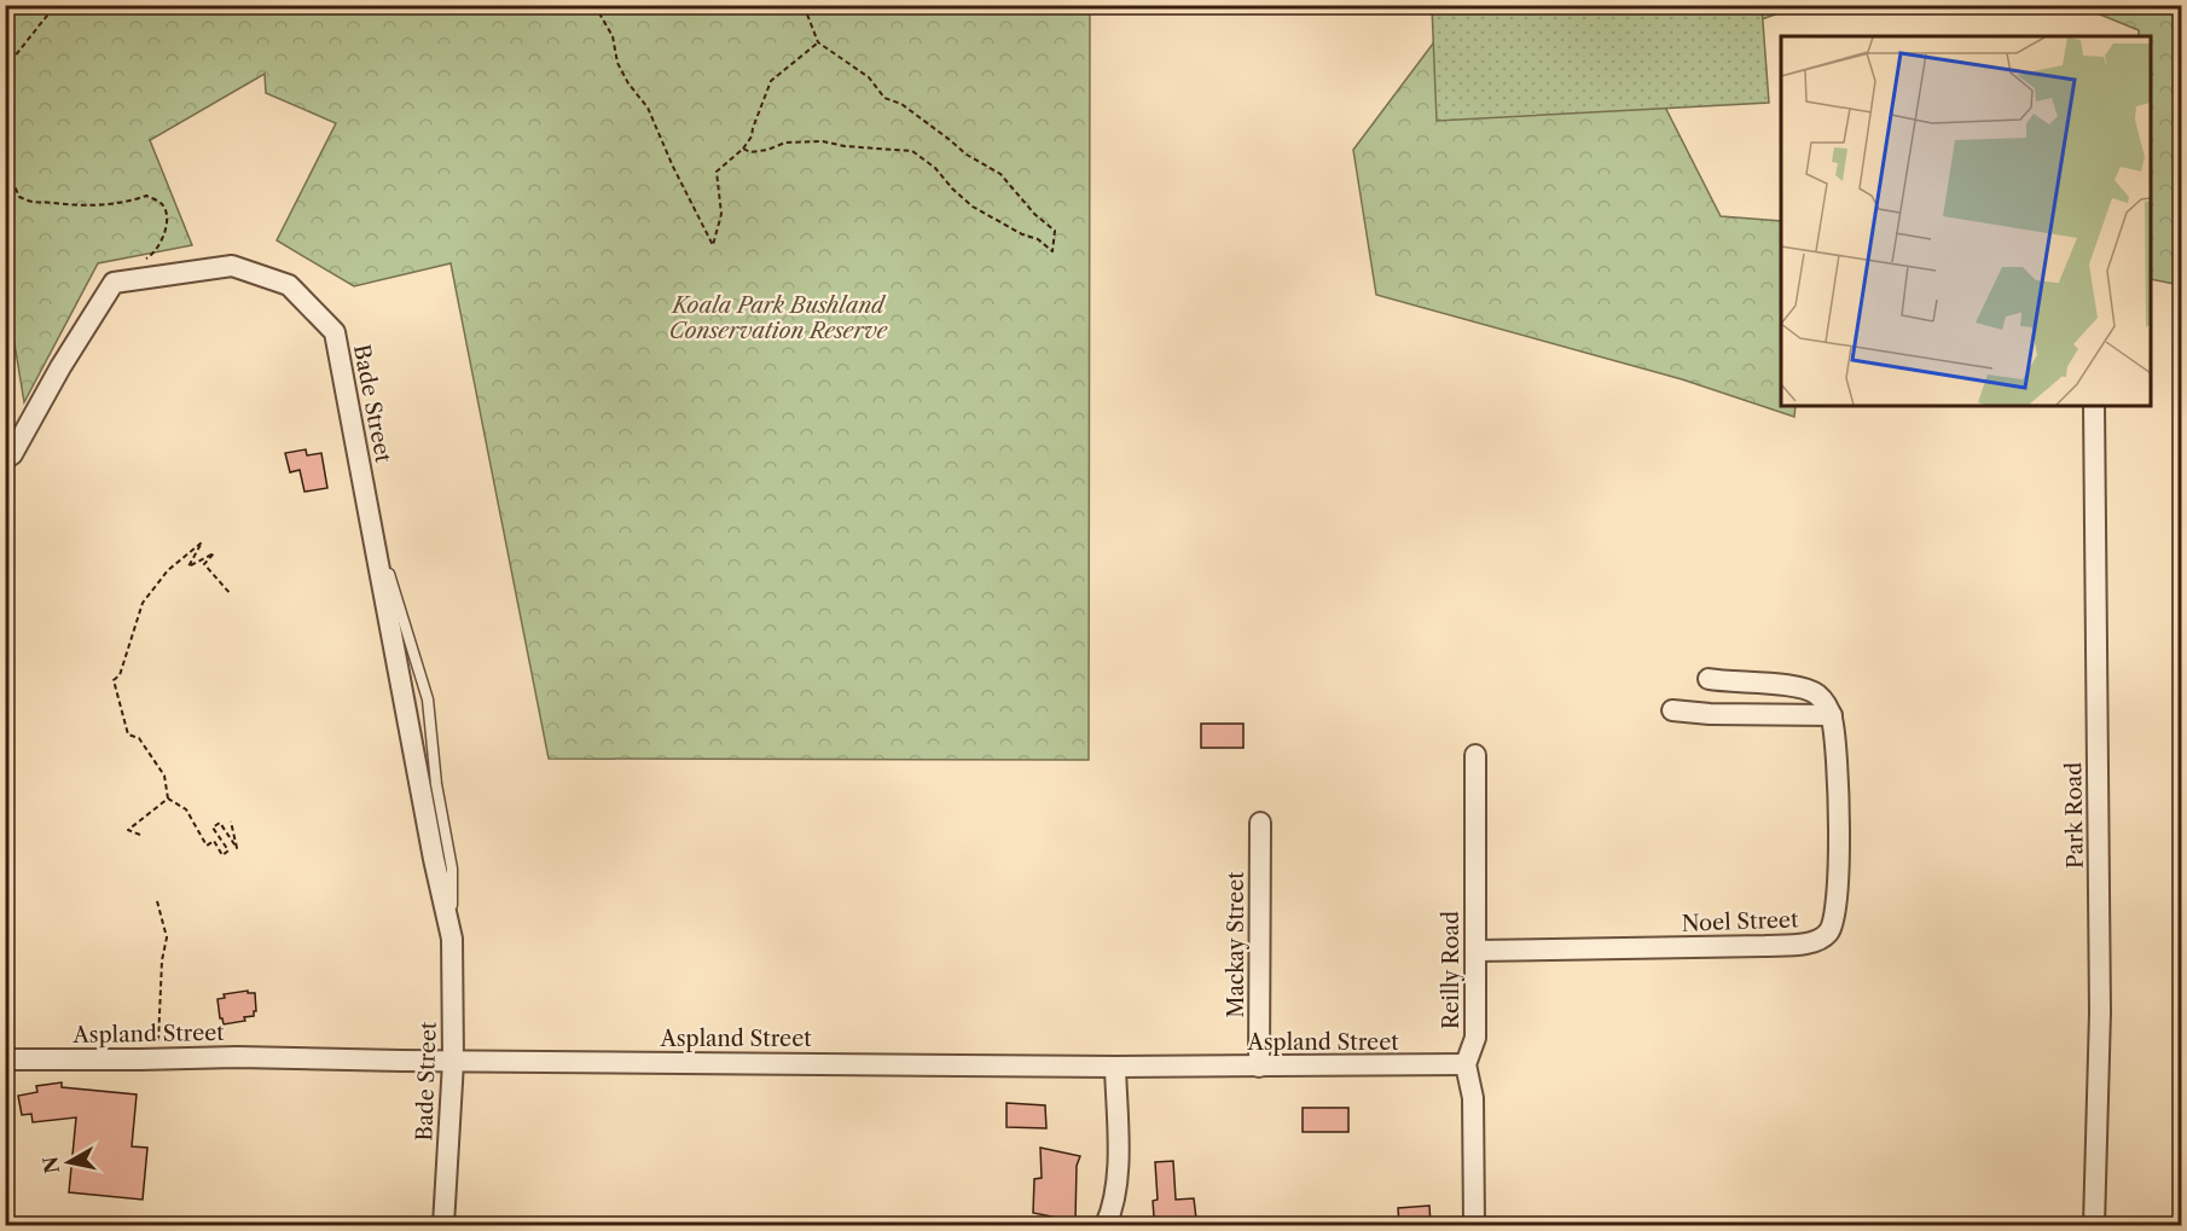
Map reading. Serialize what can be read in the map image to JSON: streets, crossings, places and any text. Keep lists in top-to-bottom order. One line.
{"streets":{"street":["Bade Street","Park Road","Noel Street","Mackay Street","Reilly Road","Aspland Street"]},"crossings":[["Bade Street","Aspland Street"],["Noel Street","Reilly Road"],["Mackay Street","Aspland Street"],["Reilly Road","Aspland Street"]],"parks":["Koala Park Bushland Conservation Reserve"],"north":"left"}
